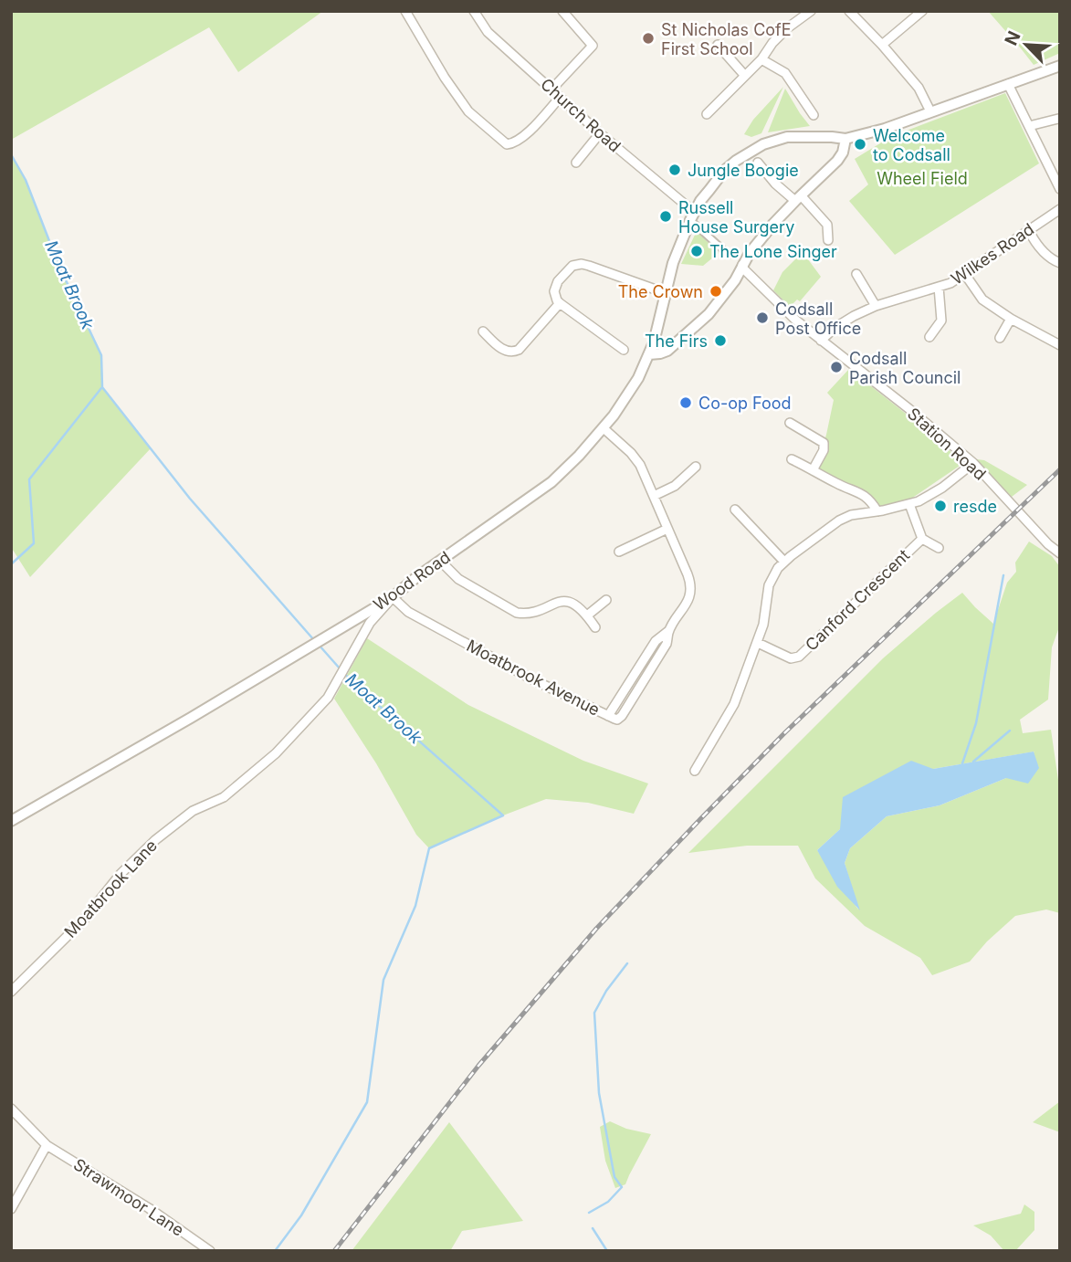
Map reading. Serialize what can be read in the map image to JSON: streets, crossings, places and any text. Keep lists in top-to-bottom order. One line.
{"streets":{"street":["Church Road","Wilkes Road","Station Road","Wood Road","Canford Crescent","Moatbrook Avenue","Moatbrook Lane","Strawmoor Lane"]},"crossings":[["Church Road","Wood Road"],["Wilkes Road","Station Road"],["Wood Road","Moatbrook Avenue"],["Wood Road","Moatbrook Lane"],["Moatbrook Avenue","Moatbrook Lane"]],"water":["Moat Brook"],"parks":["Wheel Field"],"places":["St Nicholas CofE First School","Welcome to Codsall","Jungle Boogie","Russell House Surgery","The Lone Singer","The Crown","Codsall Post Office","The Firs","Codsall Parish Council","Co-op Food","resde"],"north":"top left"}
